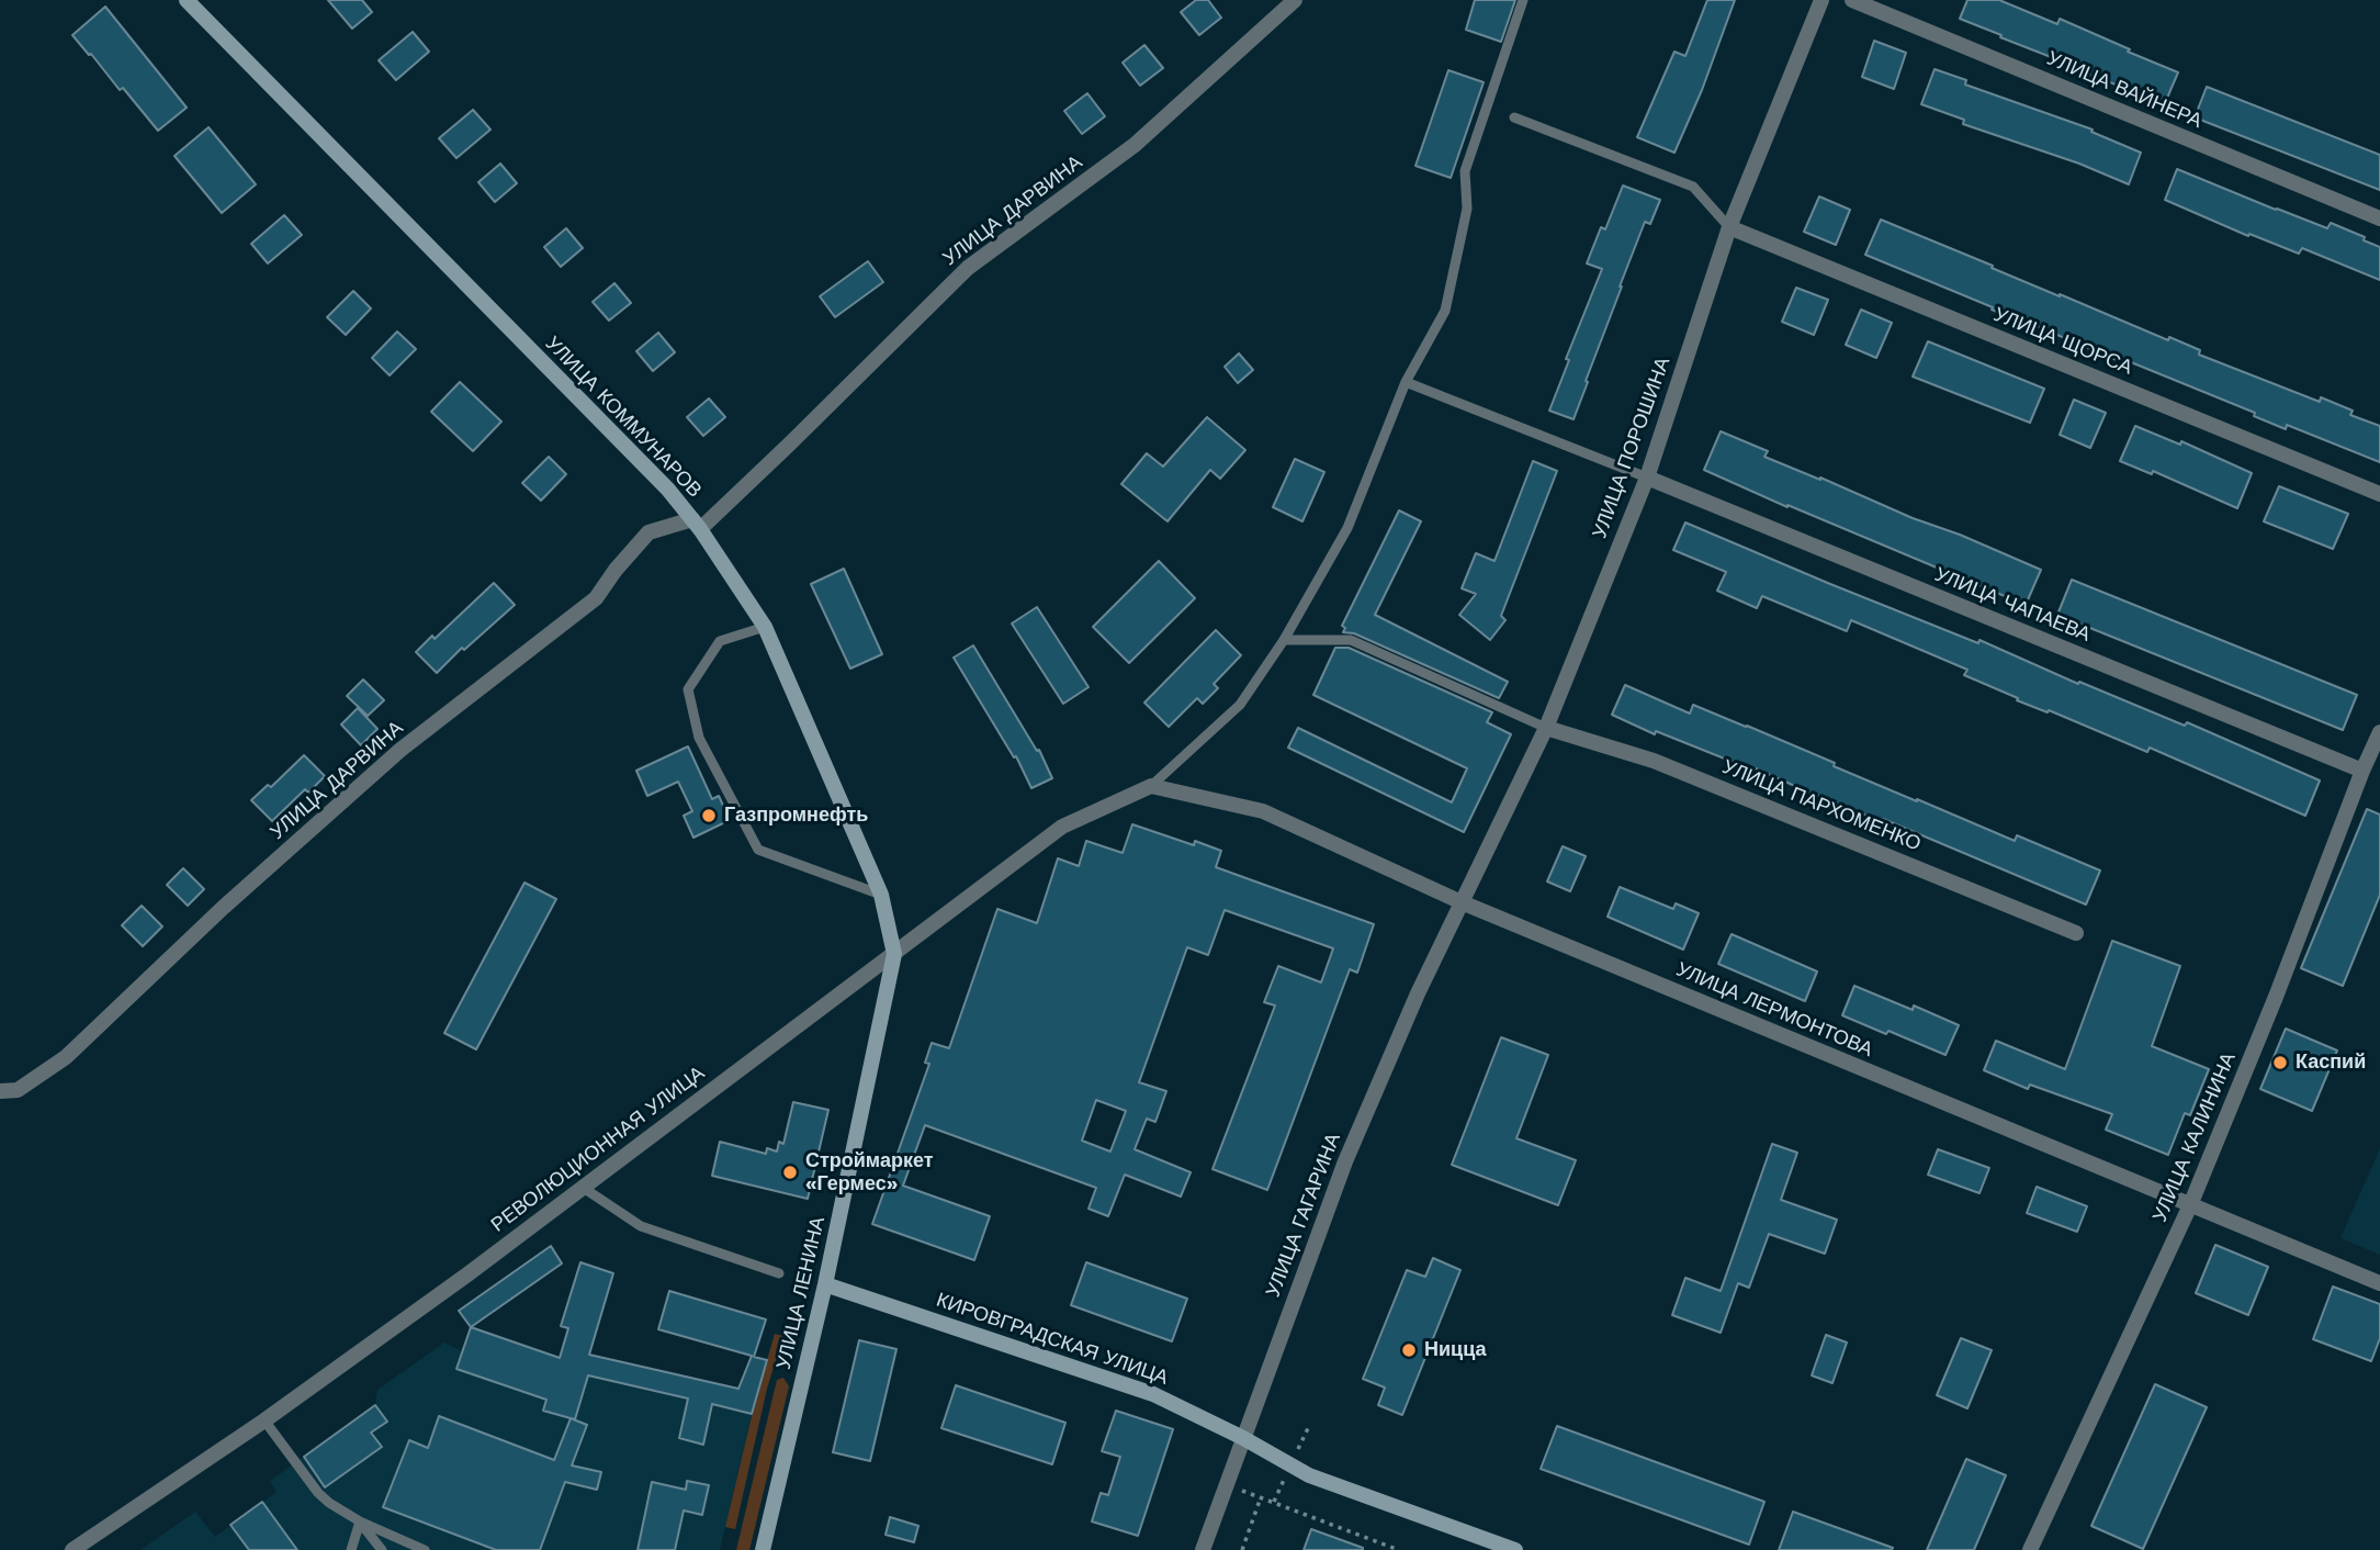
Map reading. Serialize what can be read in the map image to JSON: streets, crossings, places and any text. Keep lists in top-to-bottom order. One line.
{"streets":{"main road":["УЛИЦА КОММУНАРОВ","УЛИЦА ЛЕНИНА","КИРОВГРАДСКАЯ УЛИЦА"],"street":["УЛИЦА ВАЙНЕРА","УЛИЦА ДАРВИНА","УЛИЦА ЩОРСА","УЛИЦА ПОРОШИНА","УЛИЦА ЧАПАЕВА","УЛИЦА ПАРХОМЕНКО","УЛИЦА ЛЕРМОНТОВА","УЛИЦА КАЛИНИНА","РЕВОЛЮЦИОННАЯ УЛИЦА","УЛИЦА ГАГАРИНА"]},"crossings":[["УЛИЦА ДАРВИНА","УЛИЦА КОММУНАРОВ"],["УЛИЦА ЩОРСА","УЛИЦА ПОРОШИНА"],["УЛИЦА КОММУНАРОВ","РЕВОЛЮЦИОННАЯ УЛИЦА"],["УЛИЦА КОММУНАРОВ","УЛИЦА ЛЕНИНА"],["УЛИЦА ПОРОШИНА","УЛИЦА ЧАПАЕВА"],["УЛИЦА ПОРОШИНА","УЛИЦА ПАРХОМЕНКО"],["УЛИЦА ПОРОШИНА","УЛИЦА ЛЕРМОНТОВА"],["УЛИЦА ПОРОШИНА","УЛИЦА ГАГАРИНА"],["УЛИЦА ЧАПАЕВА","УЛИЦА КАЛИНИНА"],["УЛИЦА ЛЕРМОНТОВА","УЛИЦА КАЛИНИНА"],["УЛИЦА ЛЕРМОНТОВА","РЕВОЛЮЦИОННАЯ УЛИЦА"],["УЛИЦА ЛЕРМОНТОВА","УЛИЦА ГАГАРИНА"],["РЕВОЛЮЦИОННАЯ УЛИЦА","УЛИЦА ЛЕНИНА"],["УЛИЦА ГАГАРИНА","КИРОВГРАДСКАЯ УЛИЦА"],["УЛИЦА ЛЕНИНА","КИРОВГРАДСКАЯ УЛИЦА"]],"places":["Газпромнефть","Каспий","Строймаркет «Гермес»","Ницца"]}
